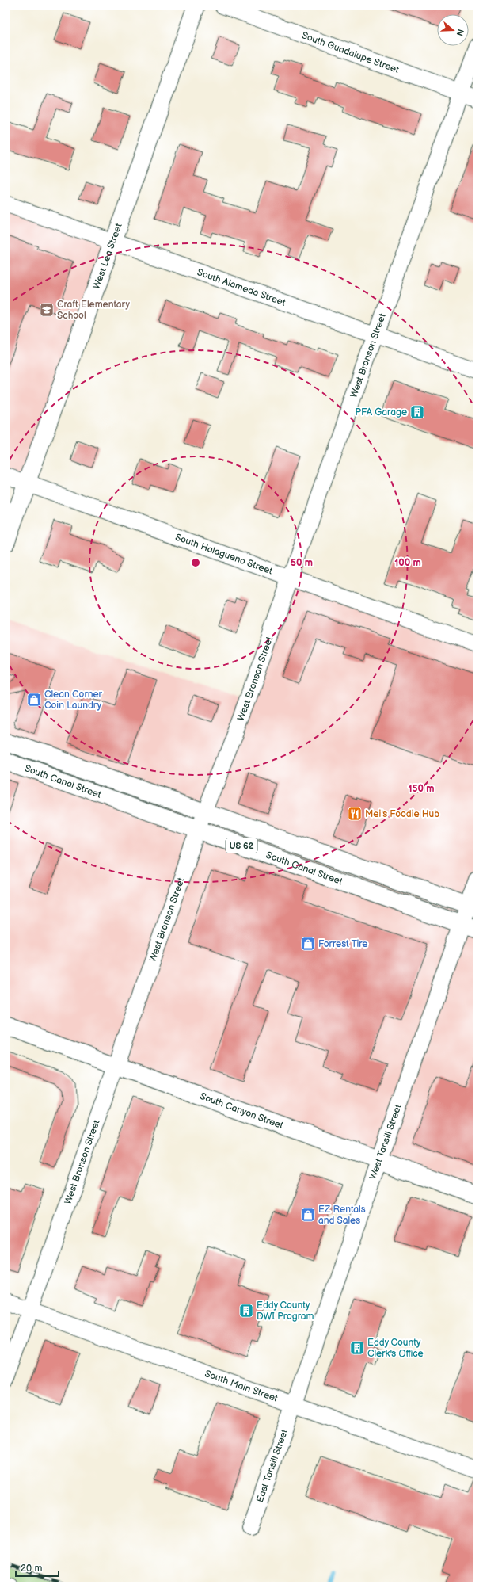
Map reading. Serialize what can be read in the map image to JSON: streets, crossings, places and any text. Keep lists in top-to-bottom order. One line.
{"streets":{"main road":["West Lea Street","South Canal Street","US 62","South Canyon Street"],"street":["South Guadalupe Street","South Alameda Street","West Bronson Street","South Halagueno Street","West Tansill Street","South Main Street","East Tansill Street"]},"crossings":[["South Guadalupe Street","West Bronson Street"],["West Lea Street","South Alameda Street"],["West Lea Street","South Halagueno Street"],["South Alameda Street","West Bronson Street"],["West Bronson Street","South Halagueno Street"],["West Bronson Street","South Canal Street"],["West Bronson Street","South Canyon Street"],["West Bronson Street","South Main Street"],["South Canal Street","West Tansill Street"],["South Canyon Street","West Tansill Street"],["West Tansill Street","South Main Street"],["West Tansill Street","East Tansill Street"],["South Main Street","East Tansill Street"]],"places":{"school or university":["Craft Elementary School"],"building":["PFA Garage","Eddy County DWI Program","Eddy County Clerk's Office"],"shop":["Clean Corner Coin Laundry","Forrest Tire","EZ Rentals and Sales"],"restaurant":["Mei's Foodie Hub"]},"scale_bar":"20 m","north":"right","rings":["50 m","100 m","150 m"]}
